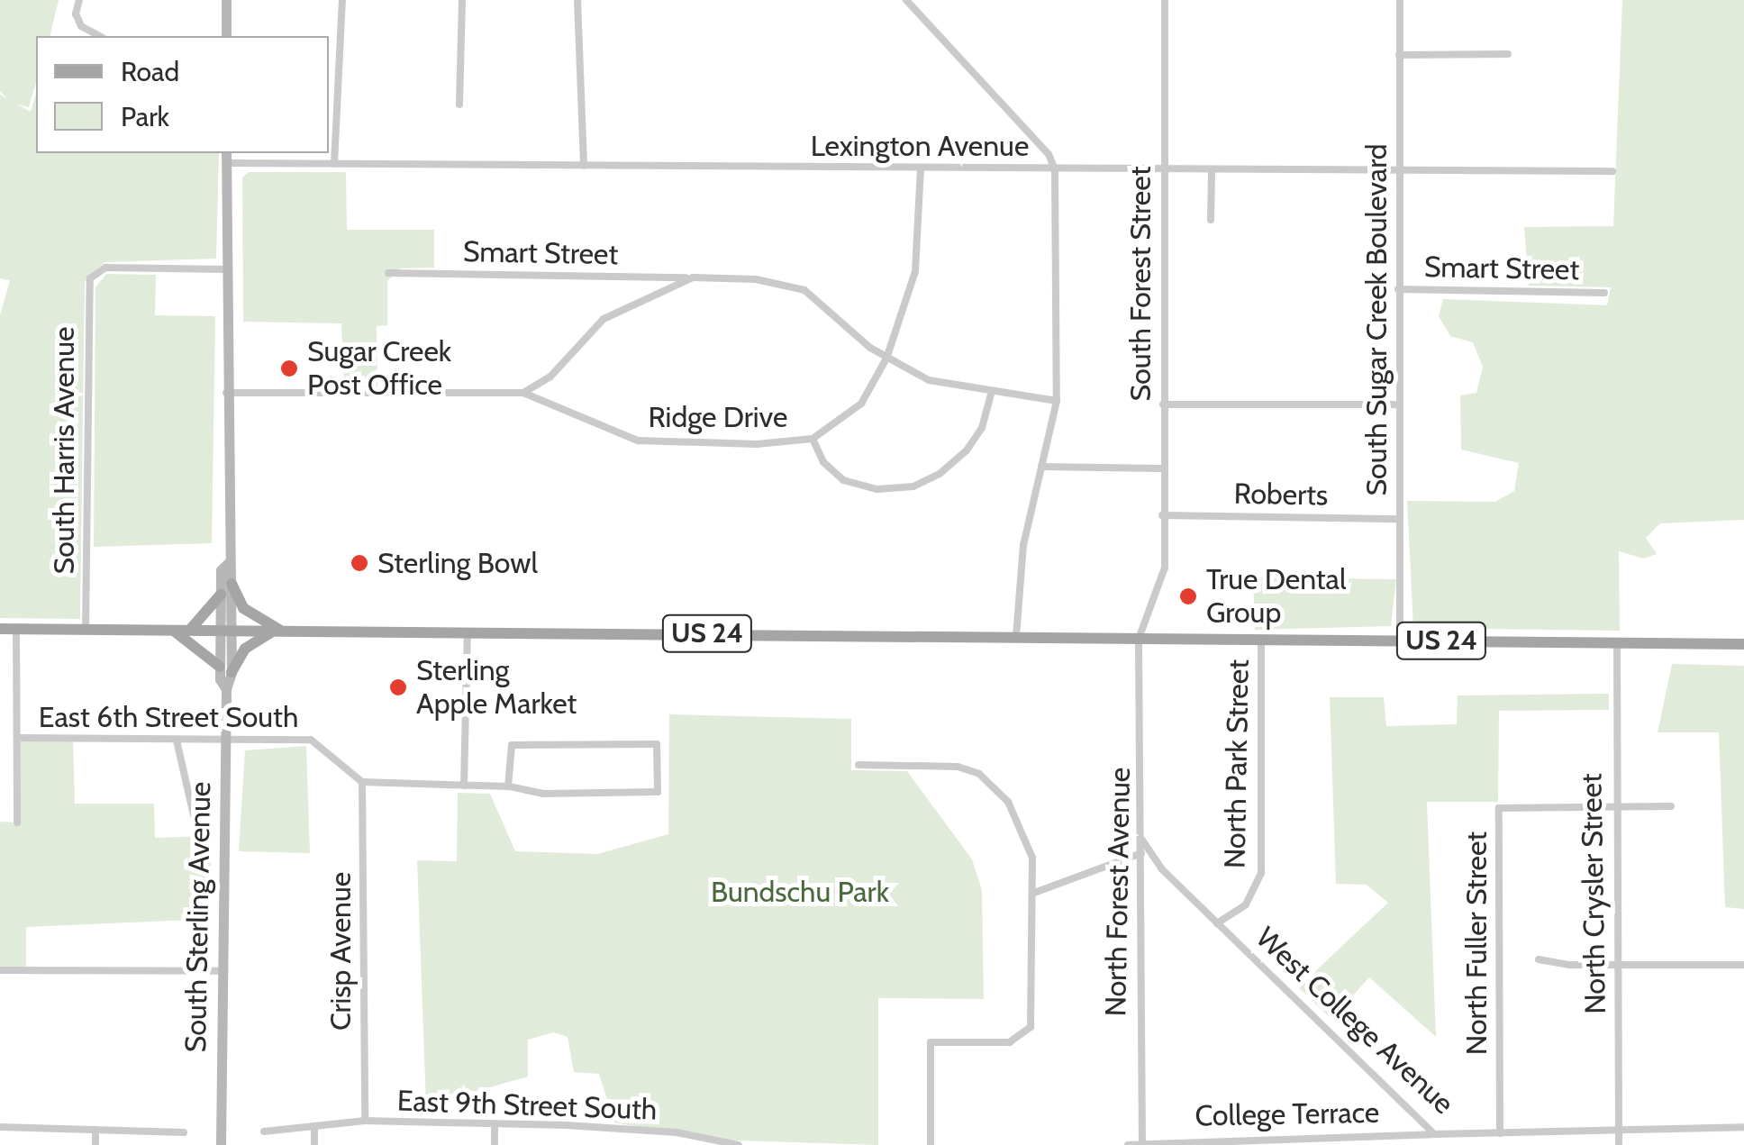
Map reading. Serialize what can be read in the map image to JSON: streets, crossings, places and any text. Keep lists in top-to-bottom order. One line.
{"streets":{"main road":["US 24","South Sterling Avenue"],"street":["Lexington Avenue","Smart Street","South Forest Street","South Sugar Creek Boulevard","Ridge Drive","South Harris Avenue","Roberts","East 6th Street South","North Park Street","North Forest Avenue","North Crysler Street","North Fuller Street","Crisp Avenue","West College Avenue","East 9th Street South","College Terrace"]},"crossings":[["Lexington Avenue","South Forest Street"],["Lexington Avenue","South Sugar Creek Boulevard"],["Lexington Avenue","Ridge Drive"],["Lexington Avenue","South Sterling Avenue"],["Smart Street","South Sugar Creek Boulevard"],["Smart Street","Ridge Drive"],["South Forest Street","Roberts"],["South Forest Street","US 24"],["South Forest Street","North Forest Avenue"],["South Sugar Creek Boulevard","Roberts"],["South Sugar Creek Boulevard","US 24"],["South Harris Avenue","US 24"],["South Harris Avenue","South Sterling Avenue"],["US 24","North Park Street"],["US 24","North Forest Avenue"],["US 24","North Crysler Street"],["US 24","South Sterling Avenue"],["East 6th Street South","South Sterling Avenue"],["East 6th Street South","Crisp Avenue"],["North Park Street","West College Avenue"],["North Forest Avenue","West College Avenue"],["North Forest Avenue","College Terrace"],["North Crysler Street","North Fuller Street"],["North Crysler Street","West College Avenue"],["North Fuller Street","West College Avenue"],["Crisp Avenue","East 9th Street South"],["West College Avenue","College Terrace"]],"parks":["Bundschu Park"],"places":["Sugar Creek Post Office","Sterling Bowl","True Dental Group","Sterling Apple Market"],"legend":["Road","Park"]}
